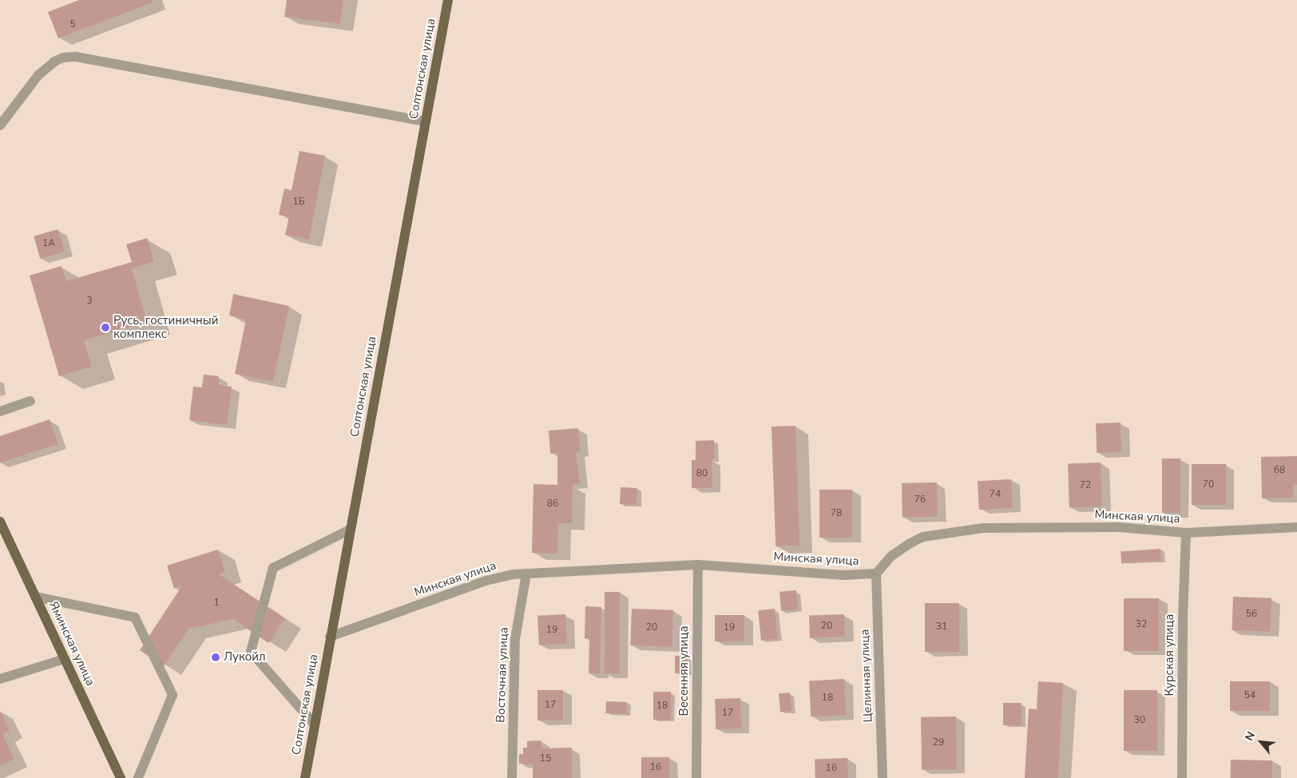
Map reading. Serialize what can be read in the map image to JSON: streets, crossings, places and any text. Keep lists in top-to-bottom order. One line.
{"streets":{"main road":["Солтонская улица","Яминская улица"],"street":["Минская улица","Курская улица","Весенняя улица","Восточная улица","Целинная улица"]},"crossings":[["Солтонская улица","Минская улица"],["Минская улица","Курская улица"],["Минская улица","Весенняя улица"],["Минская улица","Восточная улица"],["Минская улица","Целинная улица"]],"places":["Русь, гостиничный комплекс","Лукойл"],"house_numbers":["5","1Б","1А","3","68","80","70","72","74","76","86","78","1","56","32","20","31","20","19","19","54","18","17","18","17","30","29","15","16","16"],"north":"top left"}
